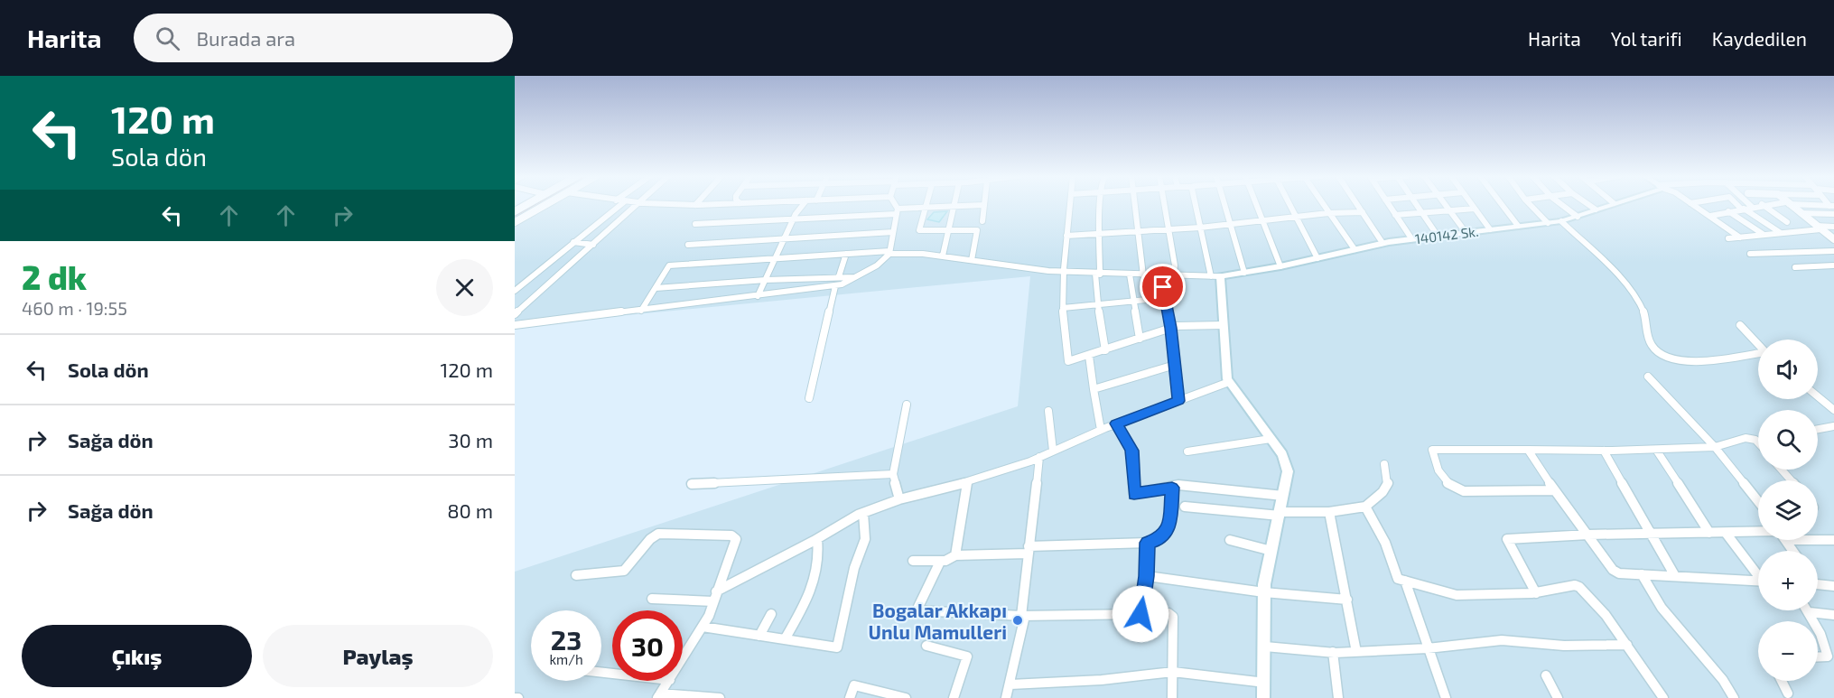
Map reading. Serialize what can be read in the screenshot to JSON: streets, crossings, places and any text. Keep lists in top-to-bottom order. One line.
{"streets":{"main road":["140142 Sk."]},"places":["Bogalar Akkapı Unlu Mamulleri"],"page":{"header":"Harita","search":"Burada ara","nav":["Harita","Yol tarifi","Kaydedilen"],"turn":["120 m","Sola dön"],"heading":["2 dk","460 m · 19:55"],"list":[{"name":"Sola dön","value":"120 m"},{"name":"Sağa dön","value":"30 m"},{"name":"Sağa dön","value":"80 m"}],"map_buttons":["+","−"],"speed":"23 km/h","limit":"30","buttons":["Çıkış","Paylaş"]}}
